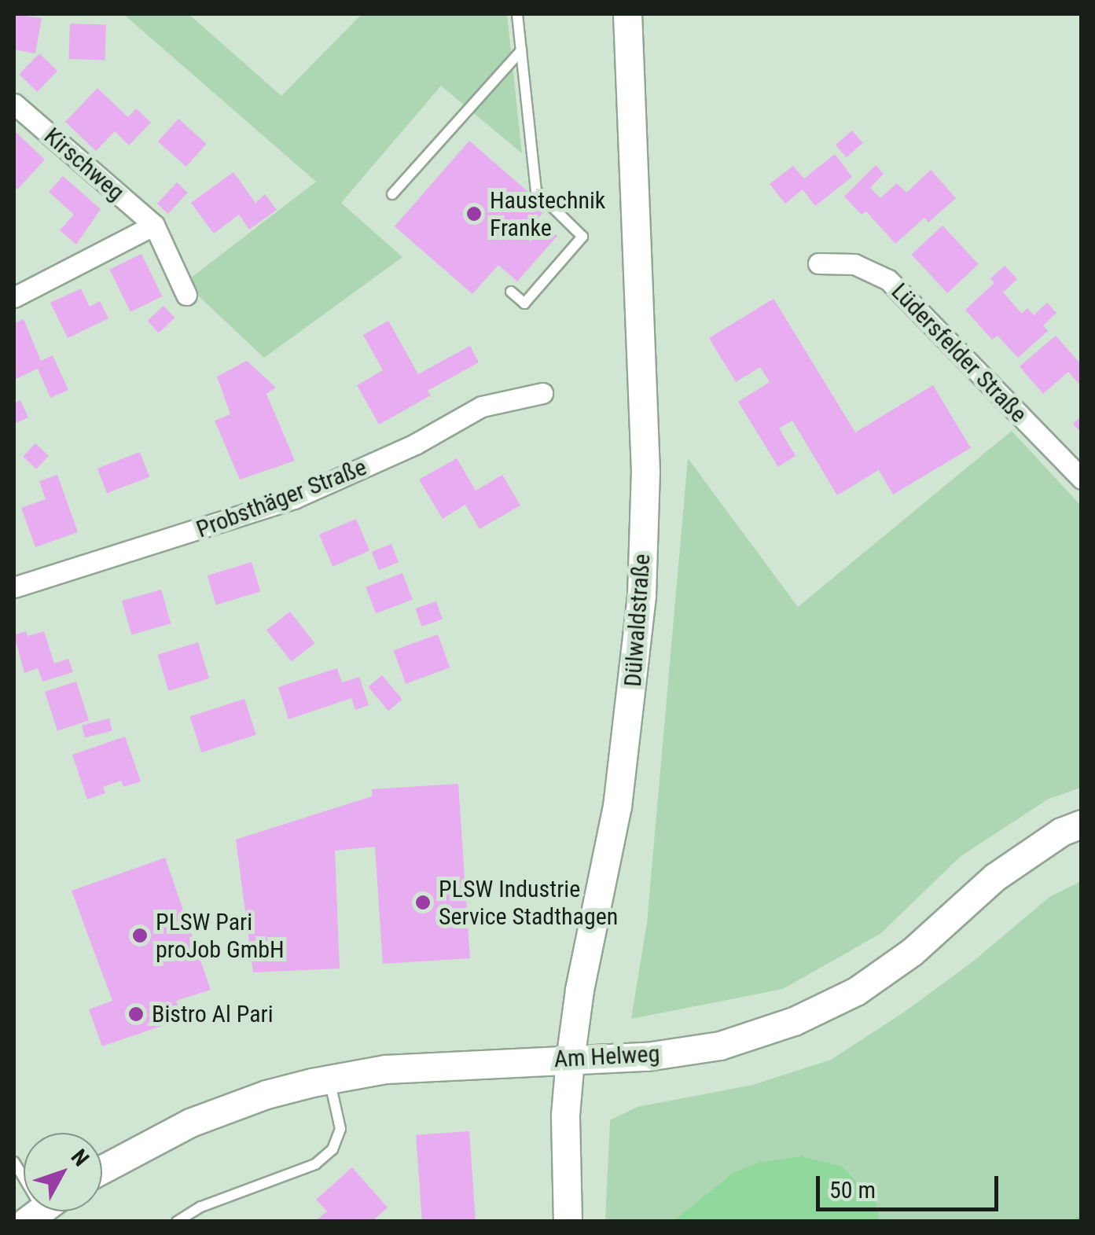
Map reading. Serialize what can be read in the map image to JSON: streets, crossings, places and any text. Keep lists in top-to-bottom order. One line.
{"streets":{"street":["Kirschweg","Lüdersfelder Straße","Probsthäger Straße","Dülwaldstraße","Am Helweg"]},"crossings":[["Dülwaldstraße","Am Helweg"]],"places":["Haustechnik Franke","PLSW Industrie Service Stadthagen","PLSW Pari proJob GmbH","Bistro Al Pari"],"scale_bar":"50 m","north":"top right"}
